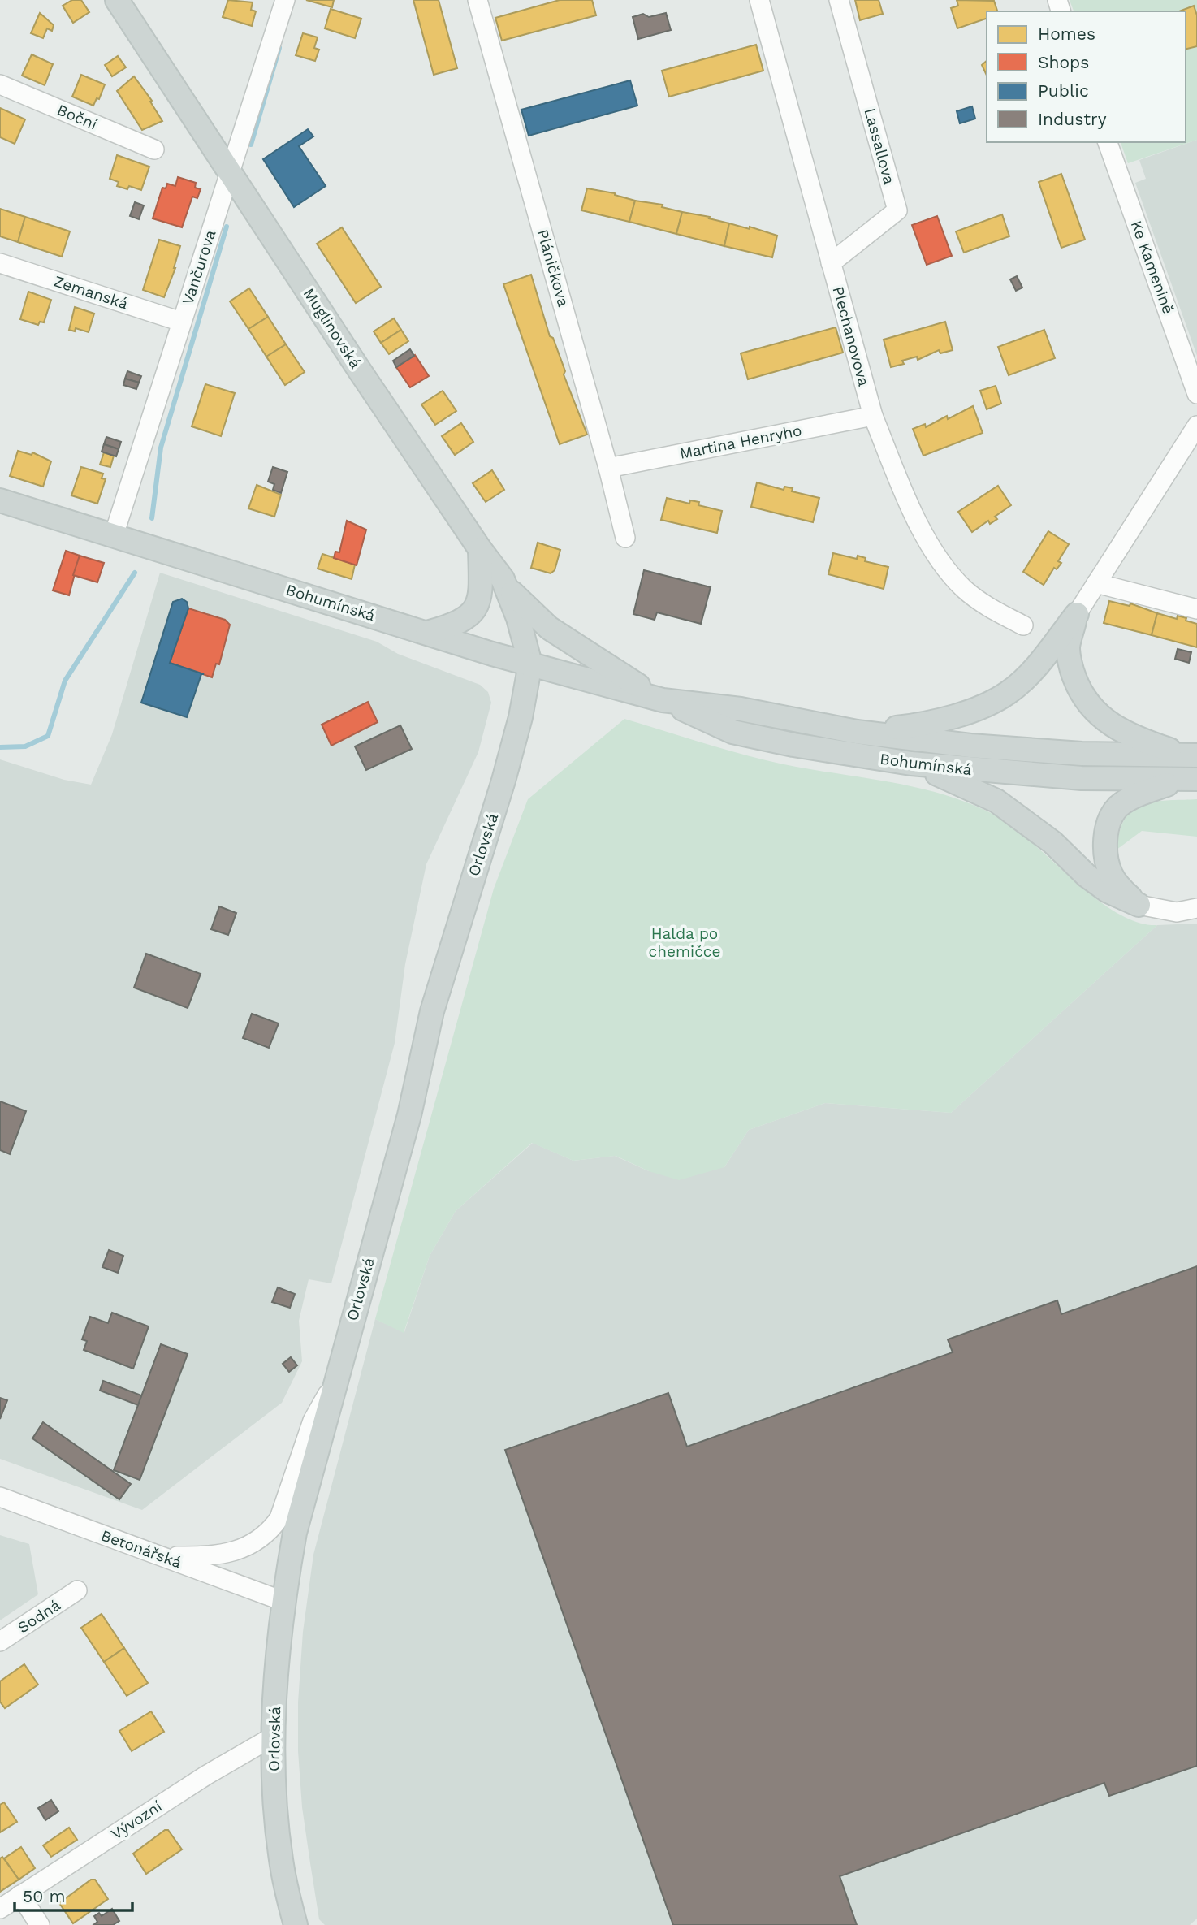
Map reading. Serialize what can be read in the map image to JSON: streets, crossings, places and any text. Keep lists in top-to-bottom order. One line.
{"streets":{"main road":["Muglinovská","Bohumínská","Orlovská"],"street":["Boční","Lassallova","Vančurova","Ke Kamenině","Pláničkova","Zemanská","Plechanovova","Martina Henryho","Betonářská","Sodná","Vývozní"]},"crossings":[["Lassallova","Plechanovova"],["Vančurova","Zemanská"],["Vančurova","Muglinovská"],["Vančurova","Bohumínská"],["Pláničkova","Martina Henryho"],["Muglinovská","Bohumínská"],["Muglinovská","Orlovská"],["Plechanovova","Martina Henryho"],["Bohumínská","Orlovská"],["Orlovská","Betonářská"],["Orlovská","Vývozní"]],"parks":["Halda po chemičce"],"legend":["Homes","Shops","Public","Industry"],"scale_bar":"50 m"}
